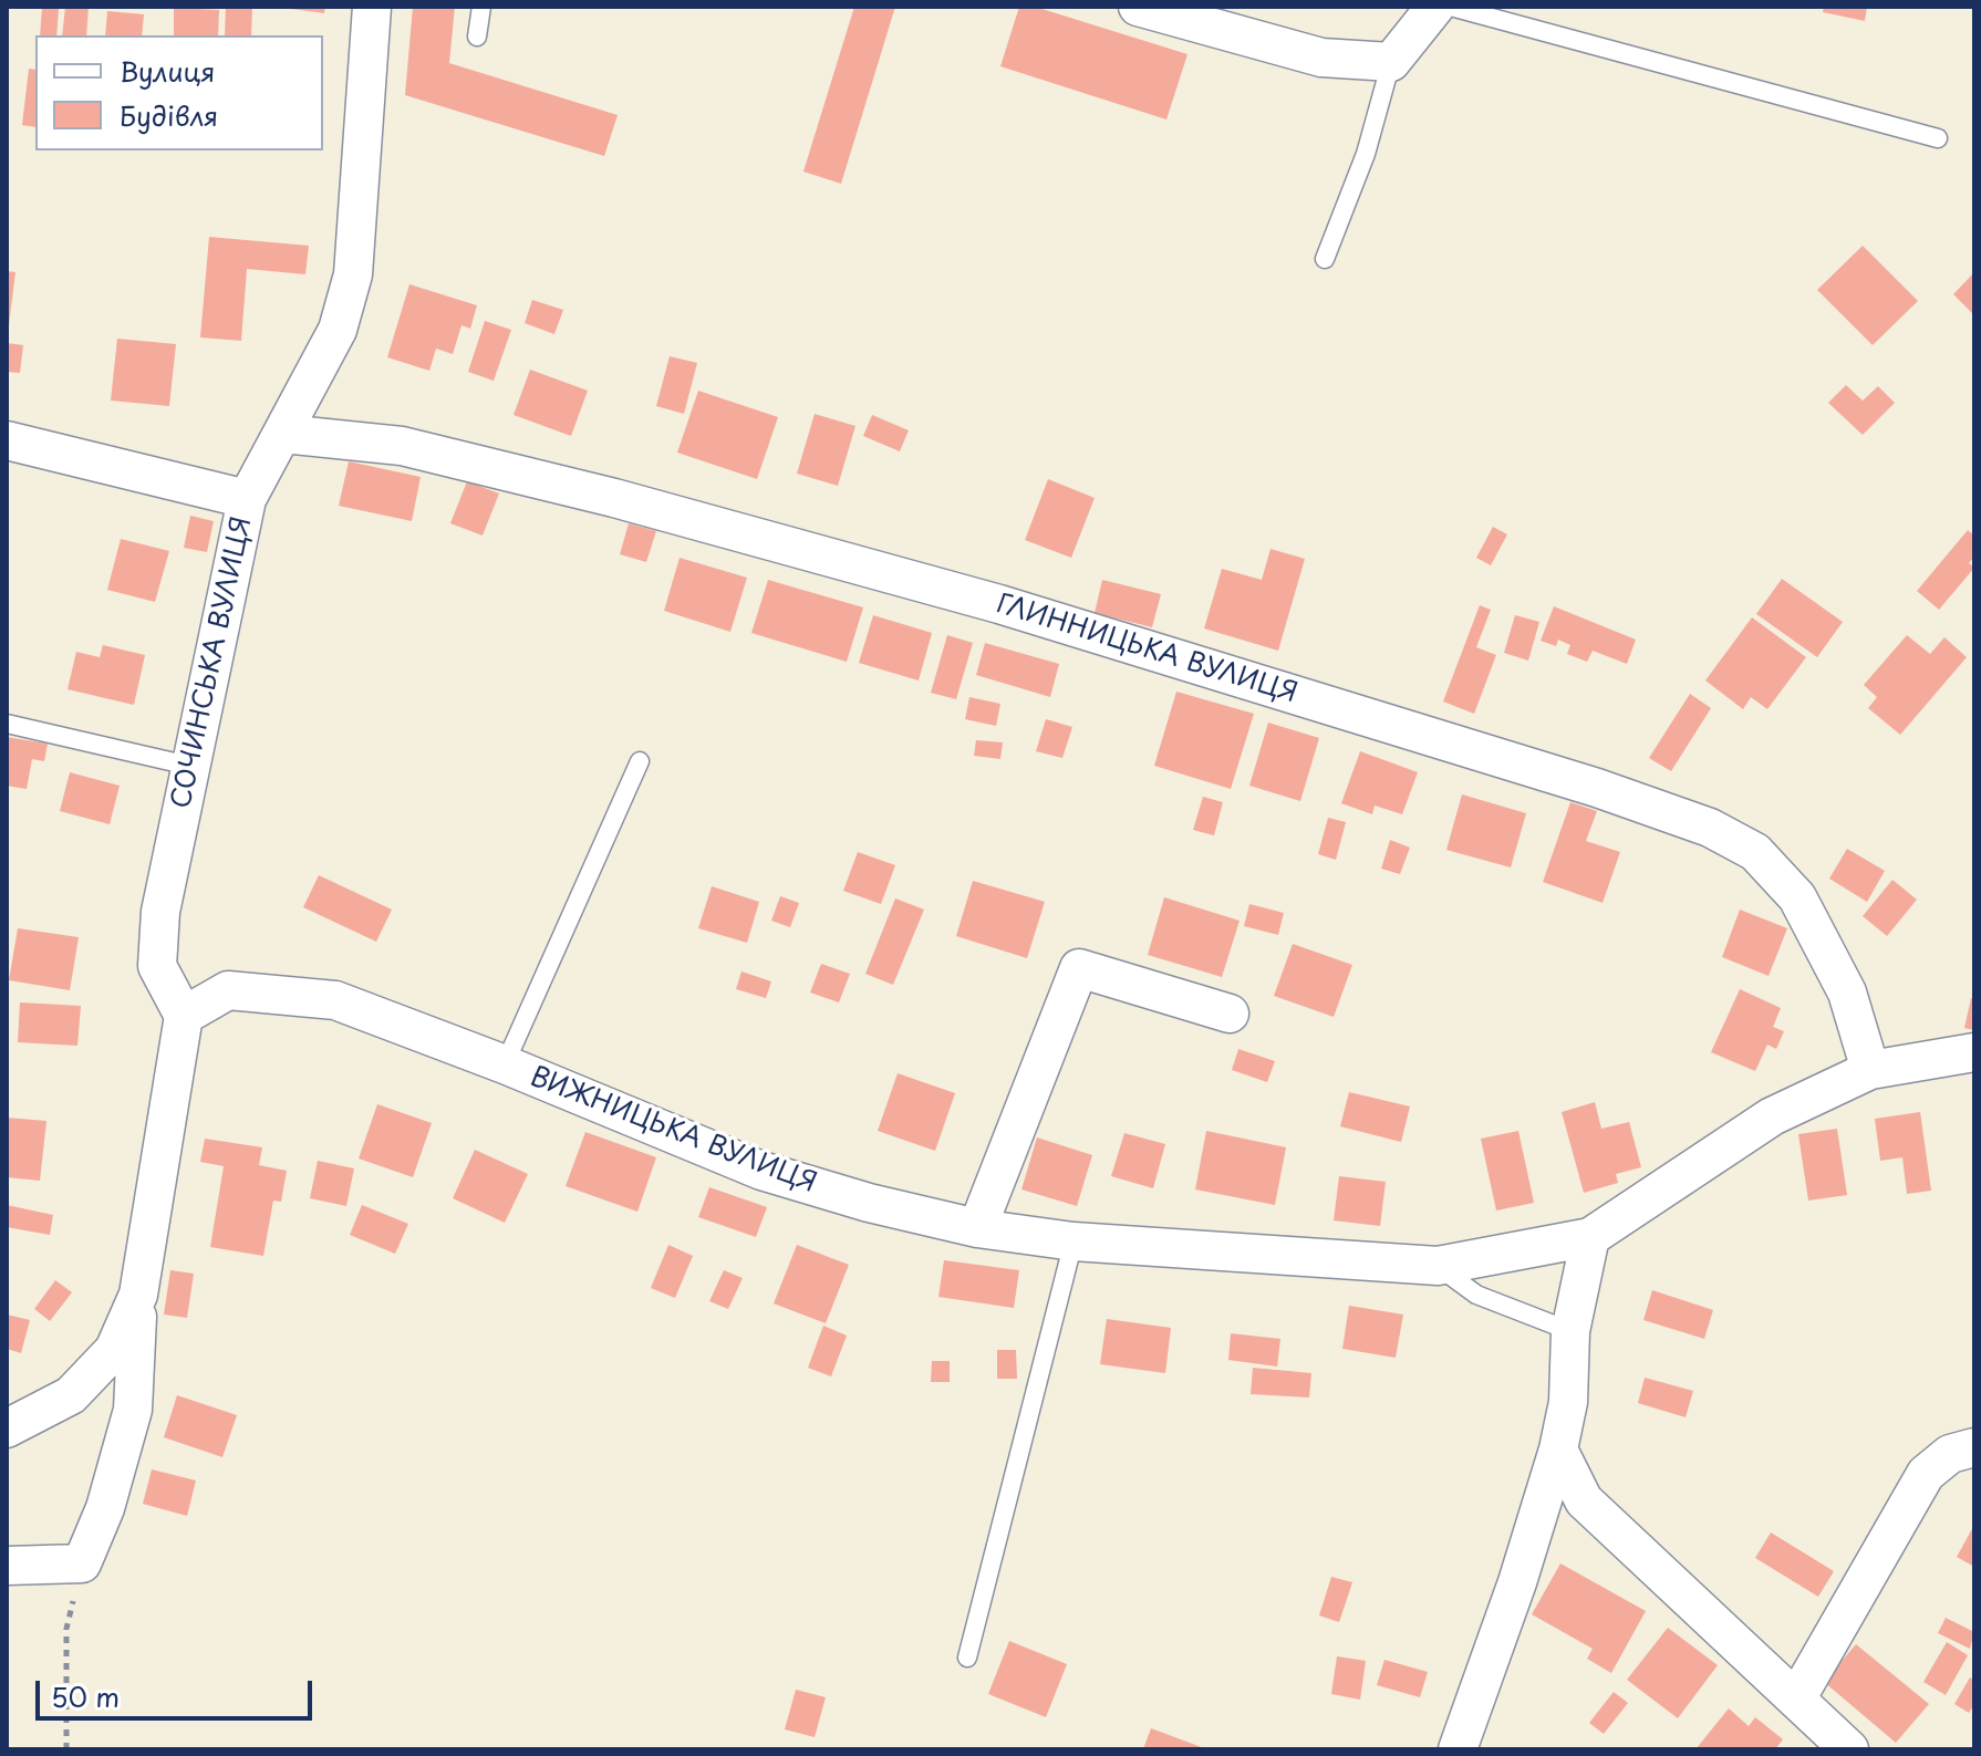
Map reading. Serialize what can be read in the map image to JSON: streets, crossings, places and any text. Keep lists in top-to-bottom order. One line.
{"streets":{"street":["ГЛИННИЦЬКА ВУЛИЦЯ","СОЧИНСЬКА ВУЛИЦЯ","ВИЖНИЦЬКА ВУЛИЦЯ"]},"crossings":[["ГЛИННИЦЬКА ВУЛИЦЯ","СОЧИНСЬКА ВУЛИЦЯ"],["ГЛИННИЦЬКА ВУЛИЦЯ","ВИЖНИЦЬКА ВУЛИЦЯ"],["СОЧИНСЬКА ВУЛИЦЯ","ВИЖНИЦЬКА ВУЛИЦЯ"]],"legend":["Вулиця","Будівля"],"scale_bar":"50 m"}
